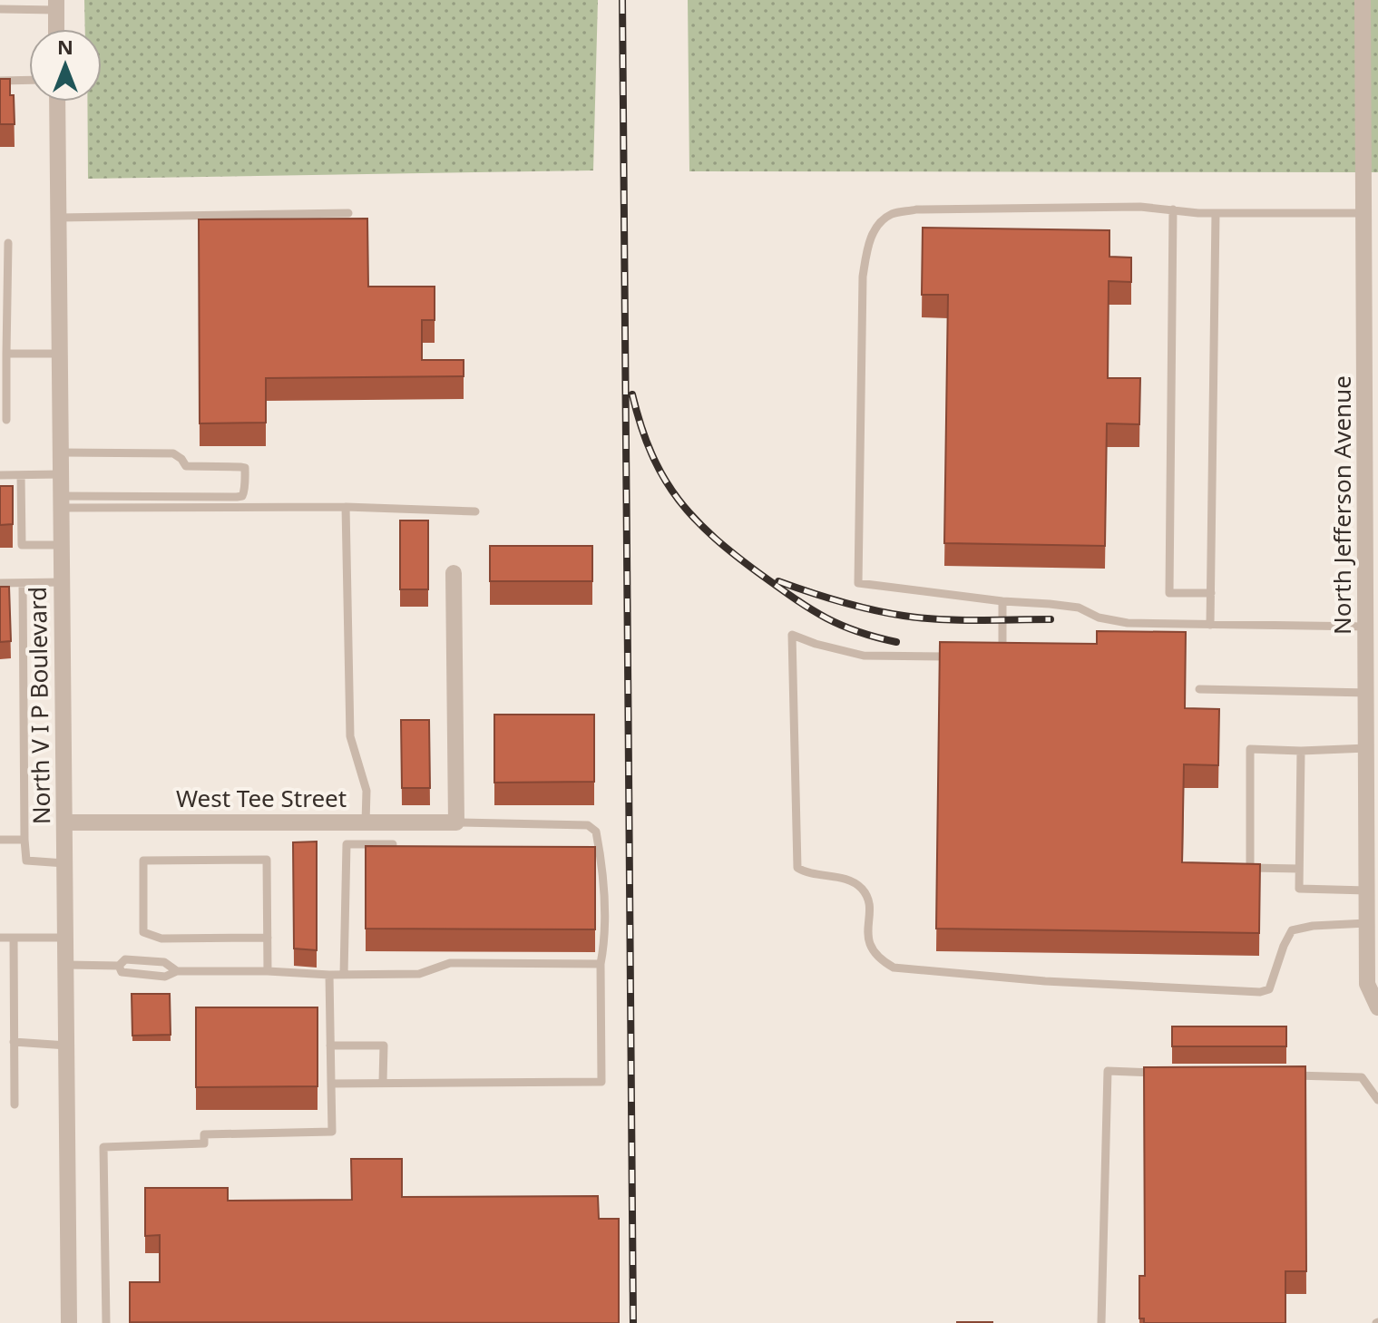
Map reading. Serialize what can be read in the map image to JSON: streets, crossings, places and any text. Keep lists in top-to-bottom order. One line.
{"streets":{"street":["North Jefferson Avenue","North V I P Boulevard","West Tee Street"]},"crossings":[["North V I P Boulevard","West Tee Street"]],"north":"top"}
